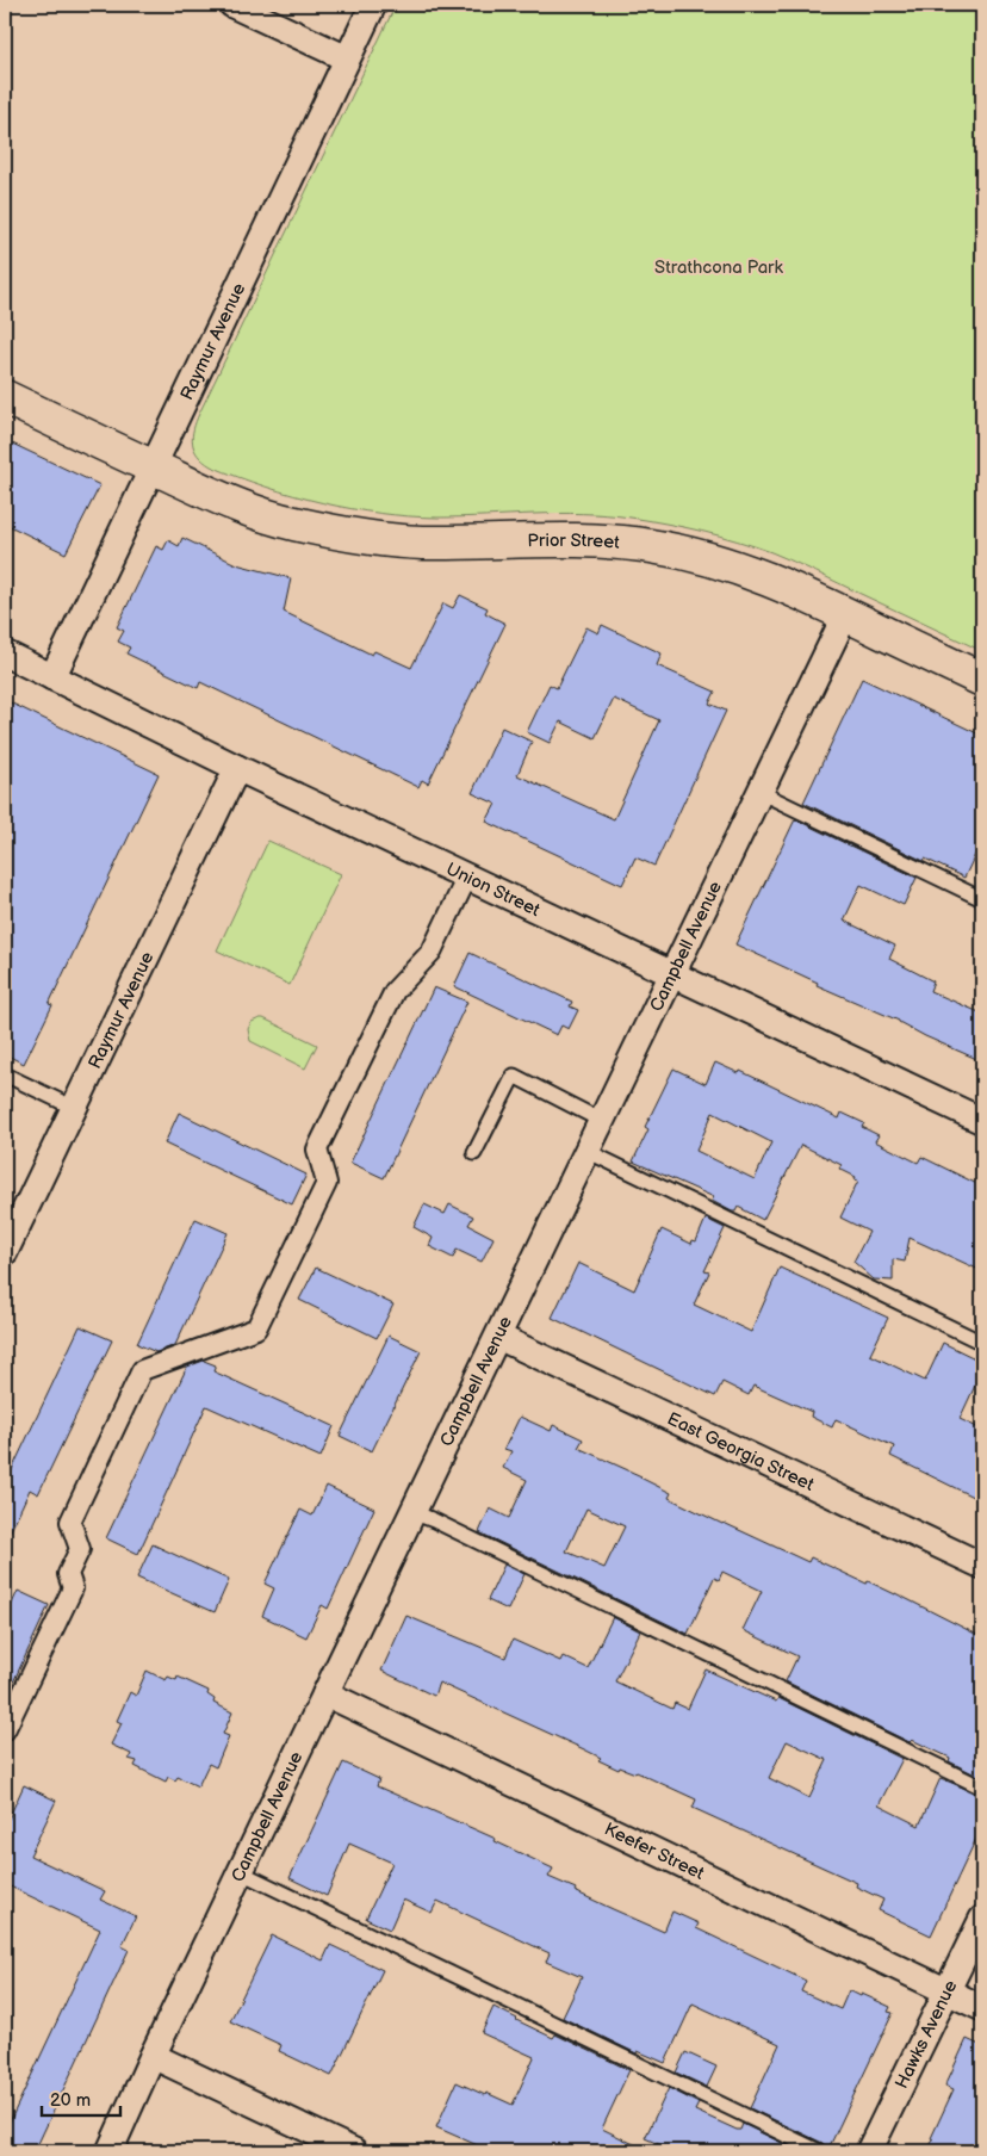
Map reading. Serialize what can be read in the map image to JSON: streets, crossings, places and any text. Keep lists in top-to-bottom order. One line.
{"streets":{"main road":["Prior Street"],"street":["Raymur Avenue","Union Street","Campbell Avenue","East Georgia Street","Keefer Street","Hawks Avenue"]},"crossings":[["Raymur Avenue","Prior Street"],["Raymur Avenue","Union Street"],["Prior Street","Campbell Avenue"],["Union Street","Campbell Avenue"],["Campbell Avenue","East Georgia Street"],["Campbell Avenue","Keefer Street"],["Keefer Street","Hawks Avenue"]],"parks":["Strathcona Park"],"scale_bar":"20 m"}
